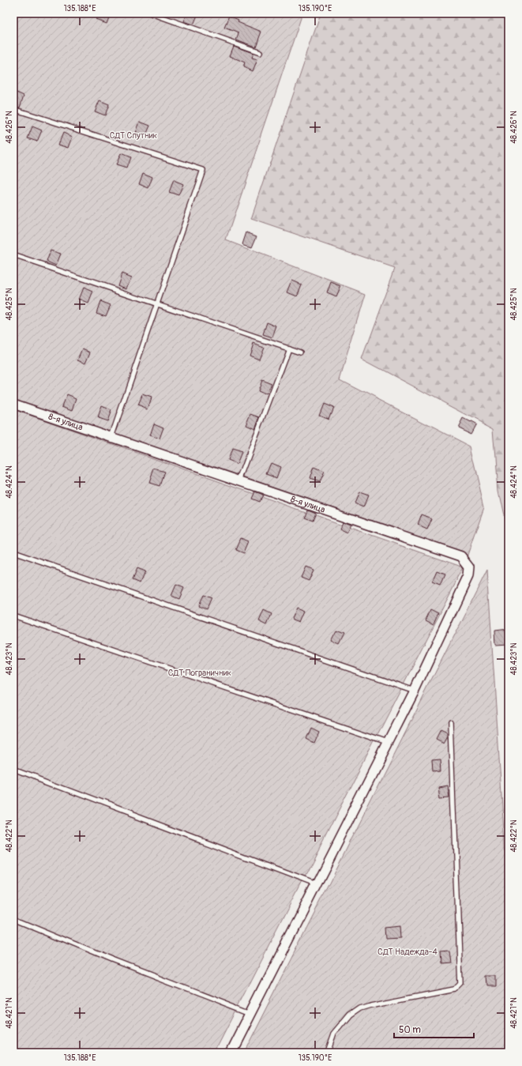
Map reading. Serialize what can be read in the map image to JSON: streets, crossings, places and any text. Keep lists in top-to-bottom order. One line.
{"streets":{"street":["8-я улица"]},"parks":["СДТ Спутник","СДТ Пограничник","СДТ Надежда-4"],"scale_bar":"50 m","coordinates":["135.188°E","135.190°E","48.426°N","48.425°N","48.424°N","48.423°N","48.422°N","48.421°N"]}
